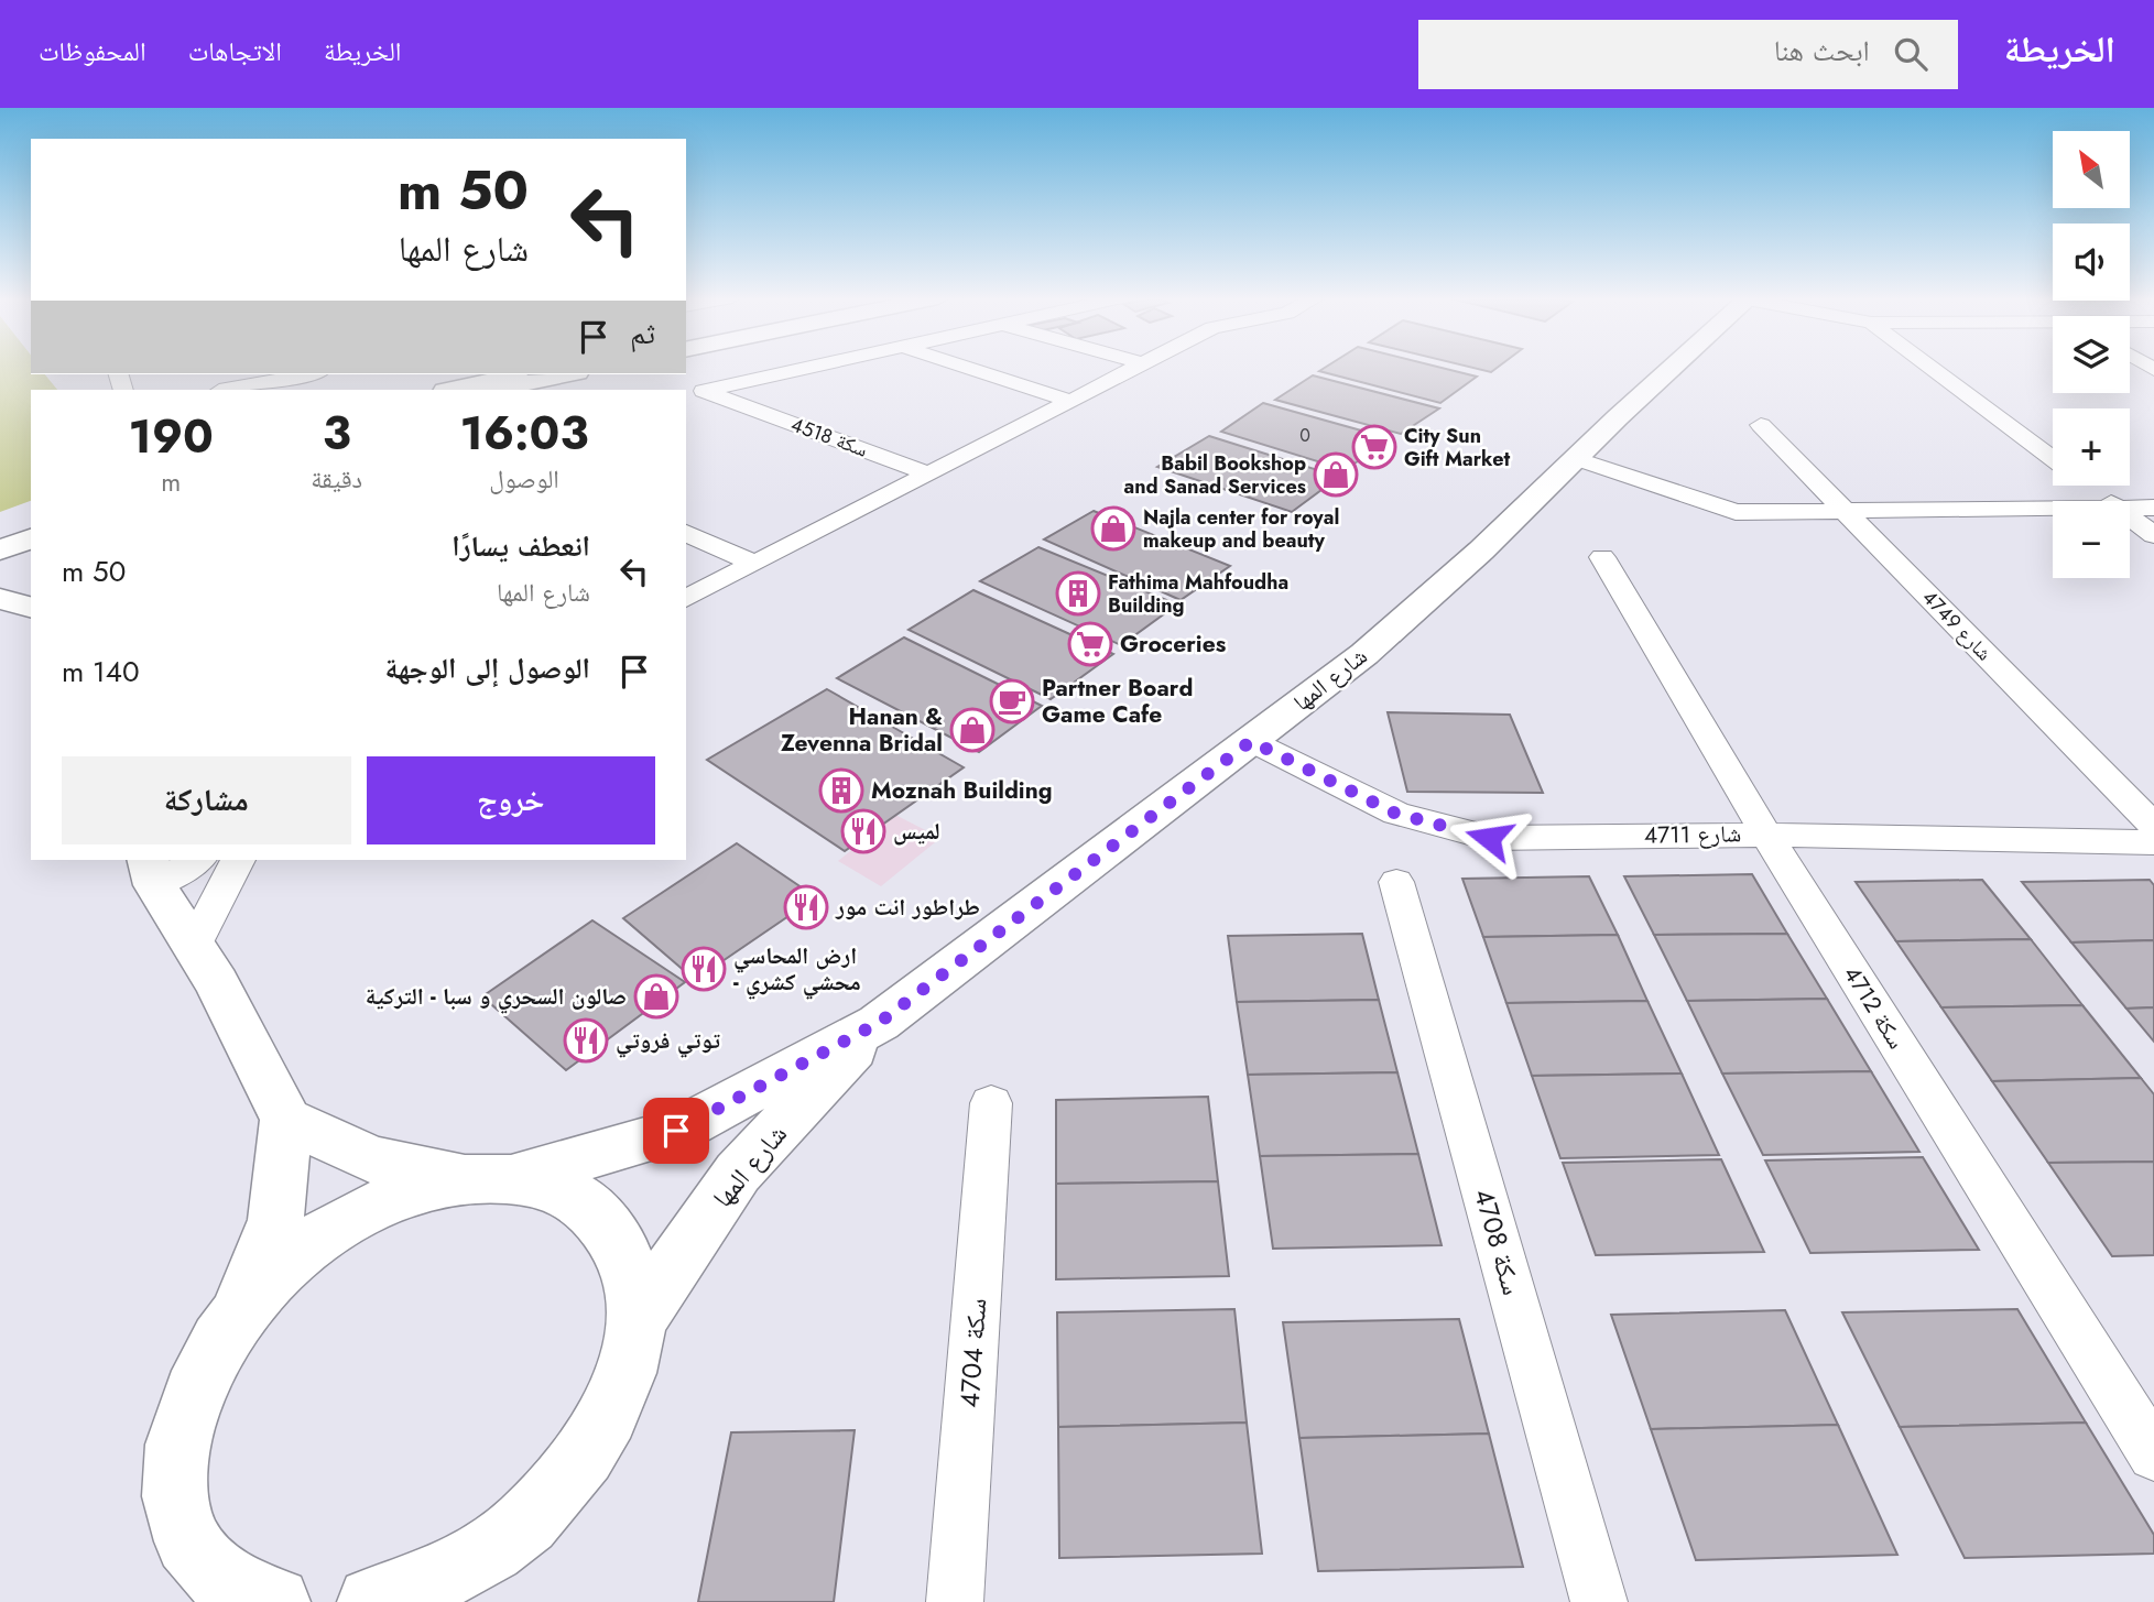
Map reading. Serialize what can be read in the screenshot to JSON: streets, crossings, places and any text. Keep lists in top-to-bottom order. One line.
{"streets":{"street":["سكة 4518","4749 شارع","شارع المها","4711 شارع","سكة 4712","سكة 4708","سكة 4704"]},"crossings":[["شارع المها","4711 شارع"],["4711 شارع","سكة 4712"]],"places":{"supermarket":["City Sun Gift Market","Groceries"],"shop":["Babil Bookshop and Sanad Services","Najla center for royal makeup and beauty","Hanan & Zevenna Bridal","صالون السحري و سبا - التركية"],"building":["Fathima Mahfoudha Building","Moznah Building"],"cafe":["Partner Board Game Cafe"],"restaurant":["لميس","طراطور انت مور","ارض المحاسي - محشي كشري","توتي فروتي"]},"house_numbers":["0"],"north":"top left","page":{"header":"الخريطة","search":"ابحث هنا","nav":["الخريطة","الاتجاهات","المحفوظات"],"map_buttons":["+","−"],"turn":["50 m","شارع المها"],"then":"ثم","eta":["16:03","الوصول","3","دقيقة","190","m"],"list":[{"name":"انعطف يسارًا","note":"شارع المها","value":"50 m"},{"name":"الوصول إلى الوجهة","value":"140 m"}],"buttons":["خروج","مشاركة"]}}
